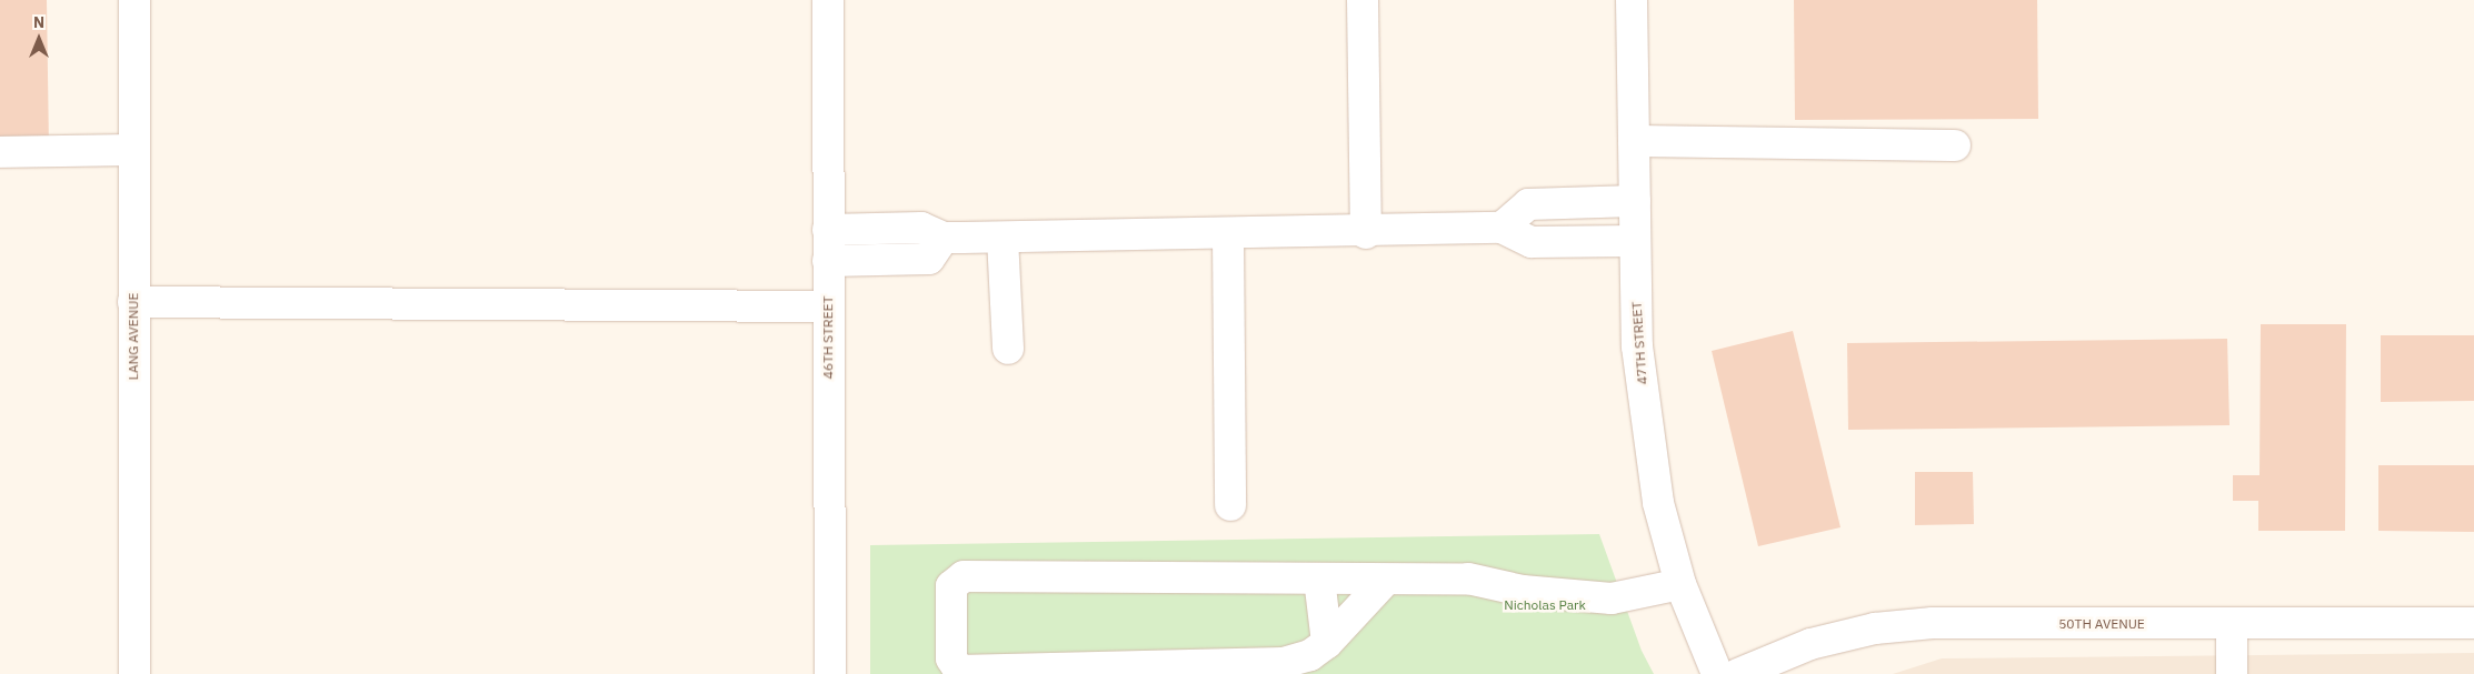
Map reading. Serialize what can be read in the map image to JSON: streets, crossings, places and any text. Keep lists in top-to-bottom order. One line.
{"streets":{"street":["LANG AVENUE","46TH STREET","47TH STREET","50TH AVENUE"]},"parks":["Nicholas Park"],"north":"top"}
